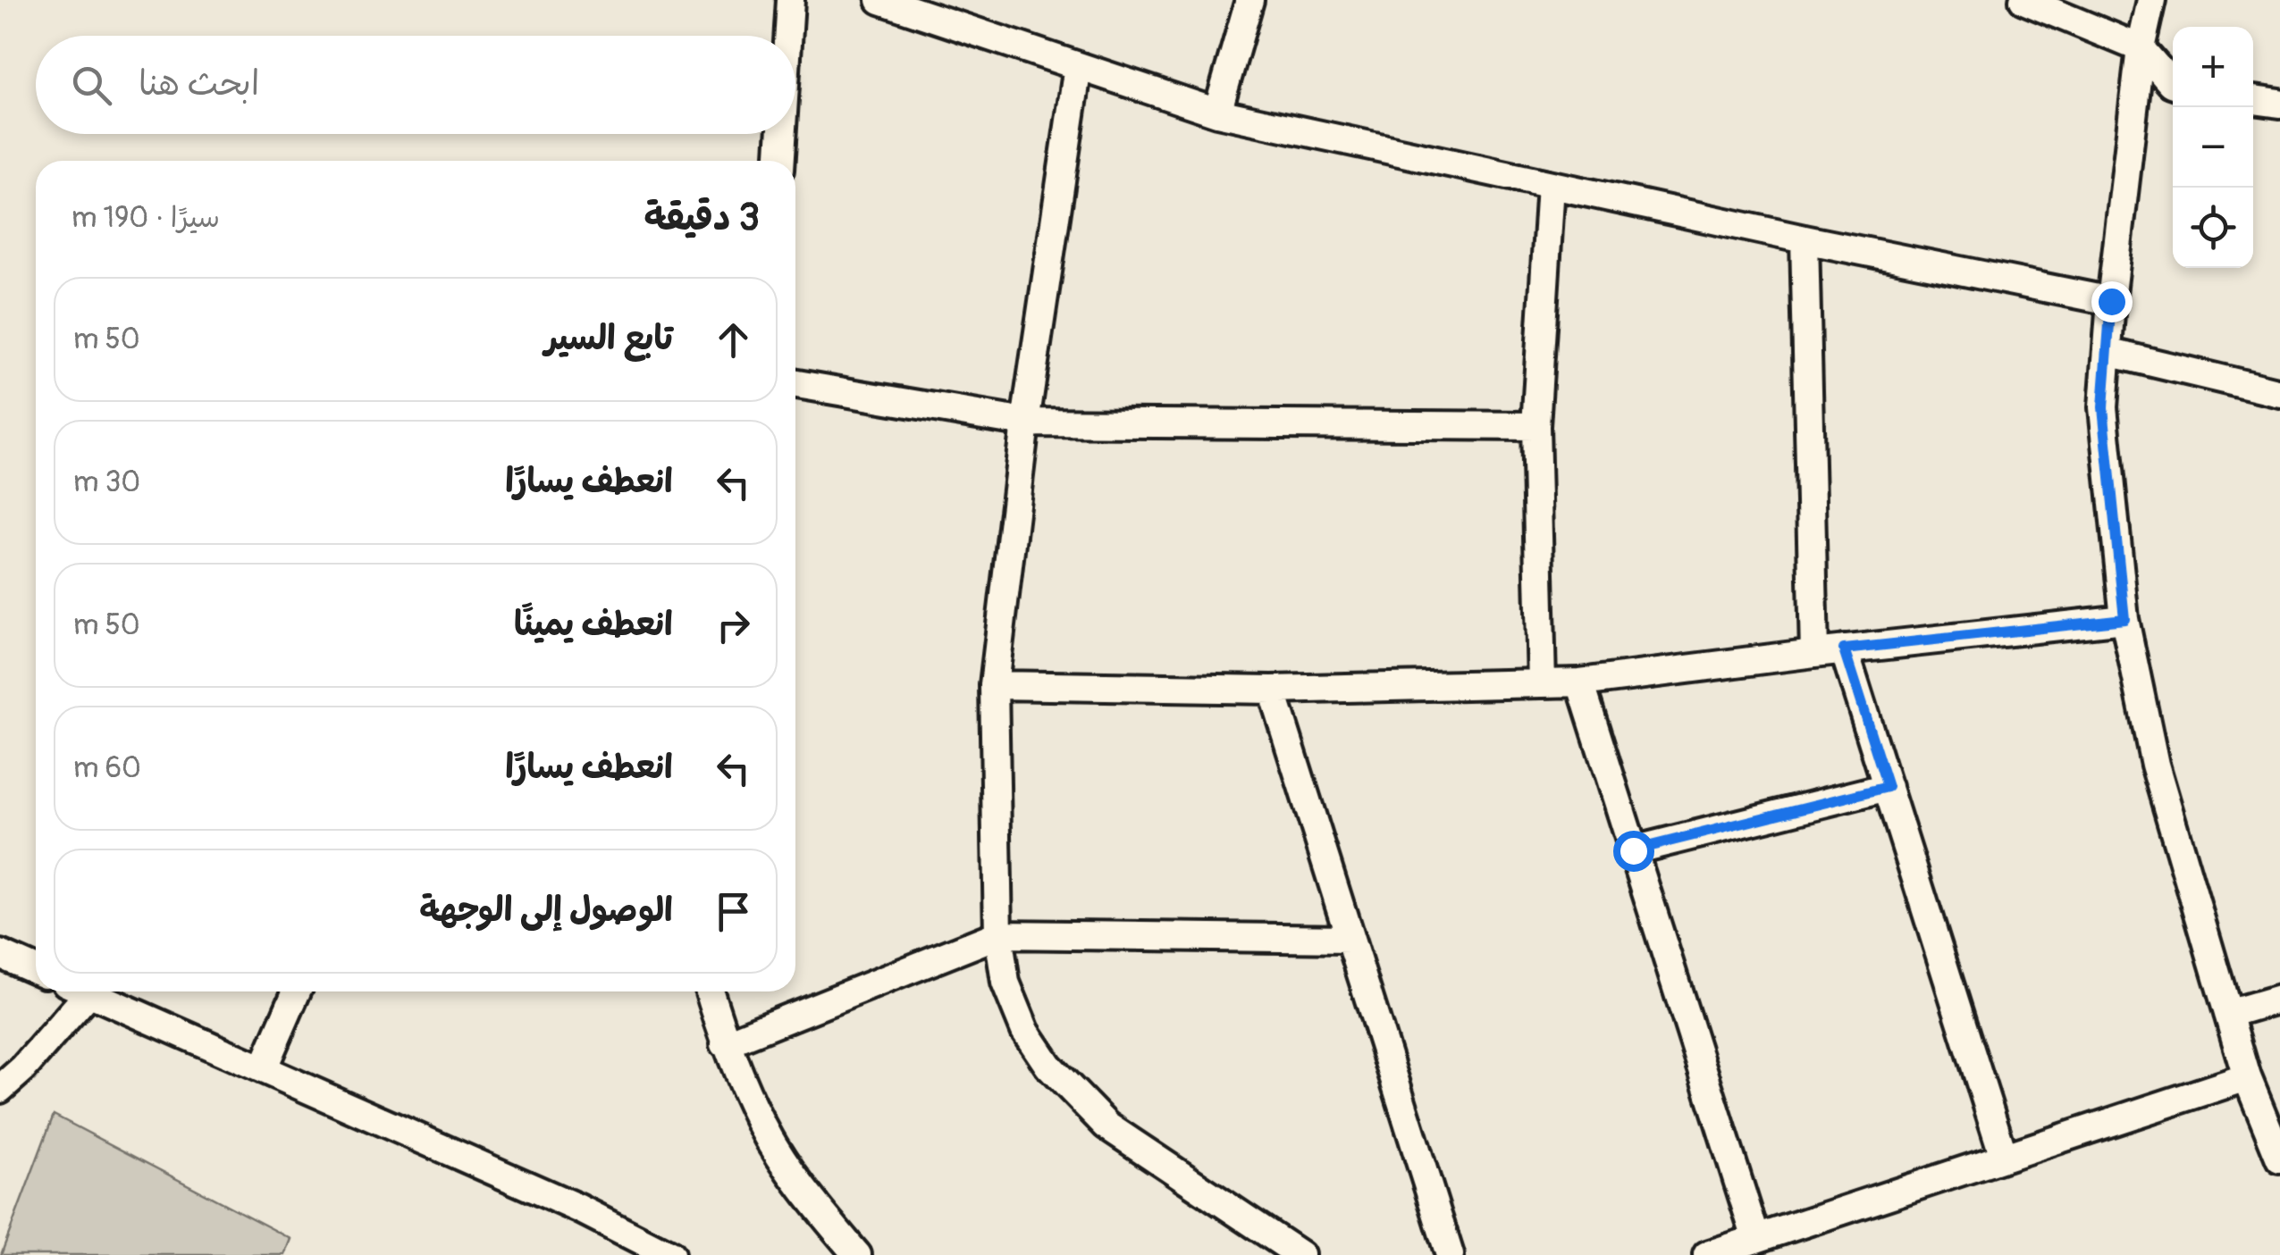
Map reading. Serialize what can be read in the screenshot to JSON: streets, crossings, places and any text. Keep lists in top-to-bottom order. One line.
{"page":{"map_buttons":["+","−"],"search":"ابحث هنا","heading":["3 دقيقة","سيرًا · 190 m"],"list":[["تابع السير","50 m"],["انعطف يسارًا","30 m"],["انعطف يمينًا","50 m"],["انعطف يسارًا","60 m"],"الوصول إلى الوجهة"]}}
